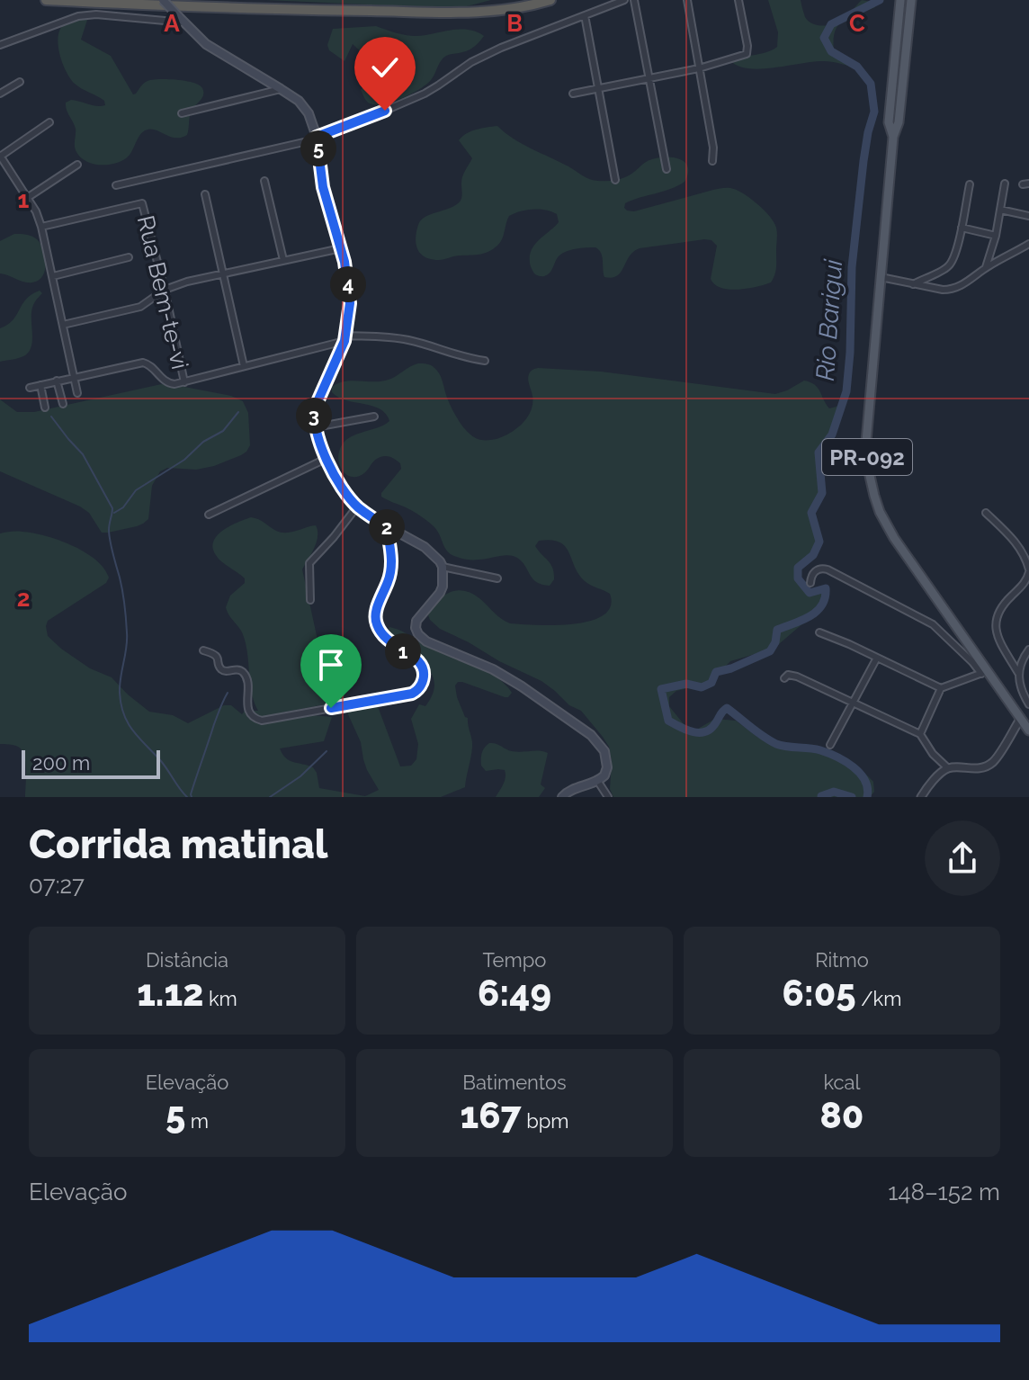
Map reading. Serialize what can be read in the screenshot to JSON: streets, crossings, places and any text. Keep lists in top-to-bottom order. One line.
{"streets":{"main road":["PR-092"],"street":["Rua Bem-te-vi"]},"water":["Rio Barigui"],"scale_bar":"200 m","page":{"pins":["5","4","3","2","1"],"scale":"200 m","heading":["Corrida matinal","07:27"],"stats":[["Distância","1.12 km"],["Tempo","6:49"],["Ritmo","6:05 /km"],["Elevação","5 m"],["Batimentos","167 bpm"],["kcal","80"]],"chart":["Elevação","148–152 m"]},"grid":{"columns":["A","B","C"],"rows":["1","2"]}}
